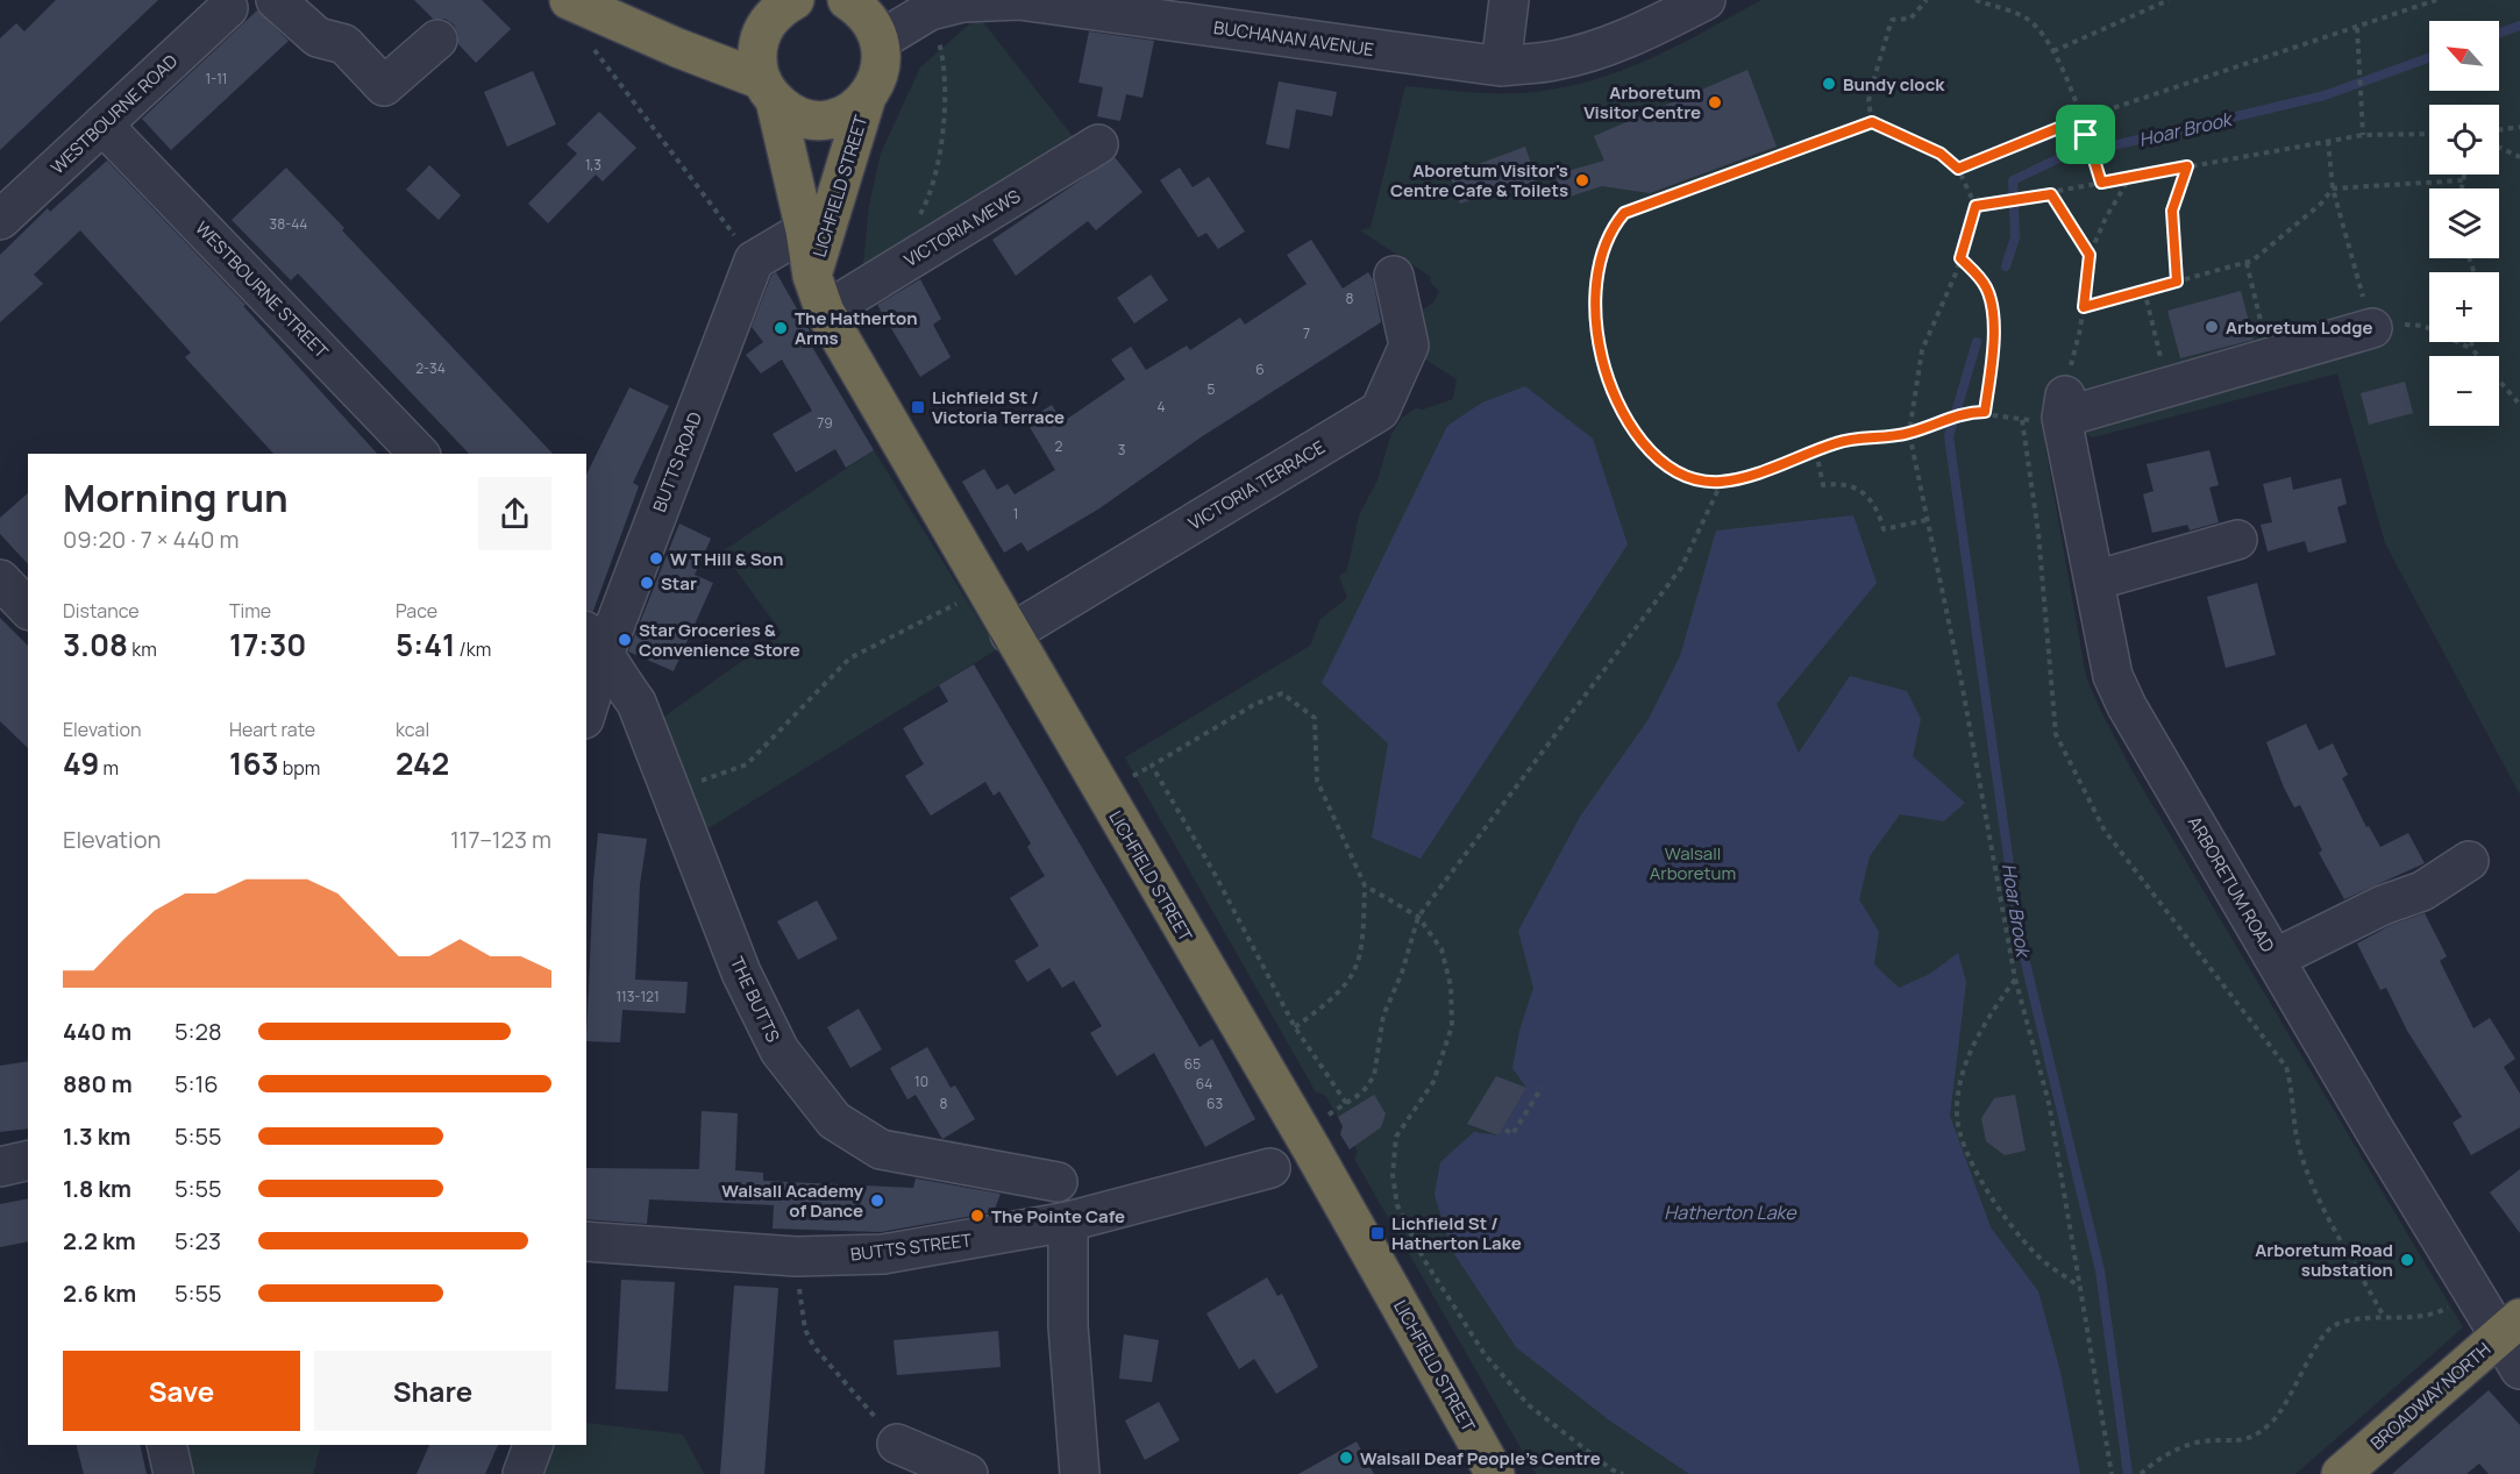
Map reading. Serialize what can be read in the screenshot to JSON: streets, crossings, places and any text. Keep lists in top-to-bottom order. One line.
{"streets":{"highway":["LICHFIELD STREET","BROADWAY NORTH"],"street":["BUCHANAN AVENUE","WESTBOURNE ROAD","VICTORIA MEWS","WESTBOURNE STREET","BUTTS ROAD","VICTORIA TERRACE","ARBORETUM ROAD","THE BUTTS","BUTTS STREET"]},"crossings":[["BUCHANAN AVENUE","LICHFIELD STREET"],["WESTBOURNE ROAD","WESTBOURNE STREET"],["LICHFIELD STREET","VICTORIA MEWS"],["LICHFIELD STREET","VICTORIA TERRACE"],["BUTTS ROAD","THE BUTTS"],["ARBORETUM ROAD","BROADWAY NORTH"]],"water":["Hoar Brook","Hatherton Lake"],"parks":["Walsall Arboretum"],"places":{"other":["Bundy clock","Arboretum Visitor Centre","Aboretum Visitor's Centre Cafe & Toilets","Arboretum Lodge","The Hatherton Arms","W T Hill & Son","Star","Star Groceries & Convenience Store","Walsall Academy of Dance","The Pointe Cafe","Arboretum Road substation","Walsall Deaf People's Centre"],"transit":["Lichfield St / Victoria Terrace","Lichfield St / Hatherton Lake"]},"house_numbers":["1-11","1,3","38-44","8","7","2-34","6","5","4","79","2","3","1","113-121","65","10","64","8","63"],"north":"top left","page":{"map_buttons":["+","−"],"heading":["Morning run","09:20 · 7 × 440 m"],"stats":[["Distance","3.08 km"],["Time","17:30"],["Pace","5:41 /km"],["Elevation","49 m"],["Heart rate","163 bpm"],["kcal","242"]],"chart":["Elevation","117–123 m"],"list":[{"name":"440 m","note":"5:28"},{"name":"880 m","note":"5:16"},{"name":"1.3 km","note":"5:55"},{"name":"1.8 km","note":"5:55"},{"name":"2.2 km","note":"5:23"},{"name":"2.6 km","note":"5:55"}],"buttons":["Save","Share"]}}
